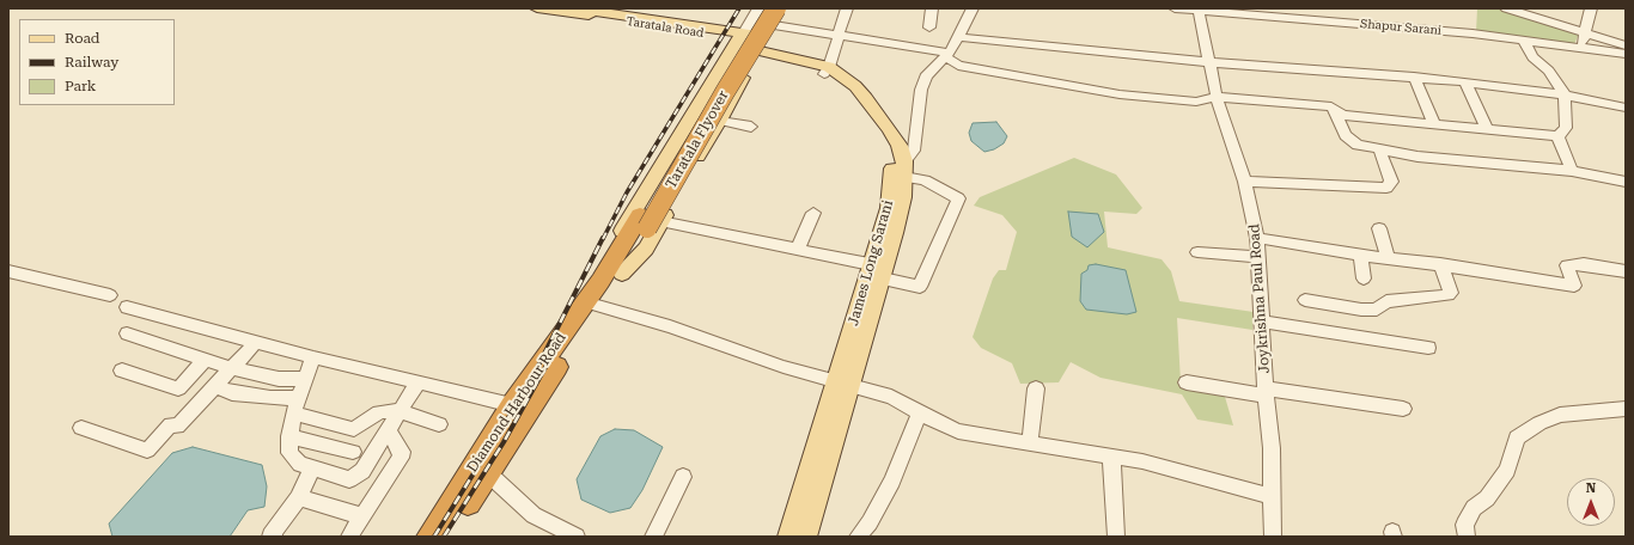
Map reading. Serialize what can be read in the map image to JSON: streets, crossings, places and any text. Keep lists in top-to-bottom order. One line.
{"streets":{"highway":["Taratala Flyover","Diamond Harbour Road"],"main road":["Taratala Road","James Long Sarani"],"street":["Shapur Sarani","Joykrishna Paul Road"]},"crossings":[["Taratala Road","James Long Sarani"],["Shapur Sarani","Joykrishna Paul Road"],["Taratala Flyover","James Long Sarani"],["Taratala Flyover","Diamond Harbour Road"]],"legend":["Road","Railway","Park"],"north":"top"}
